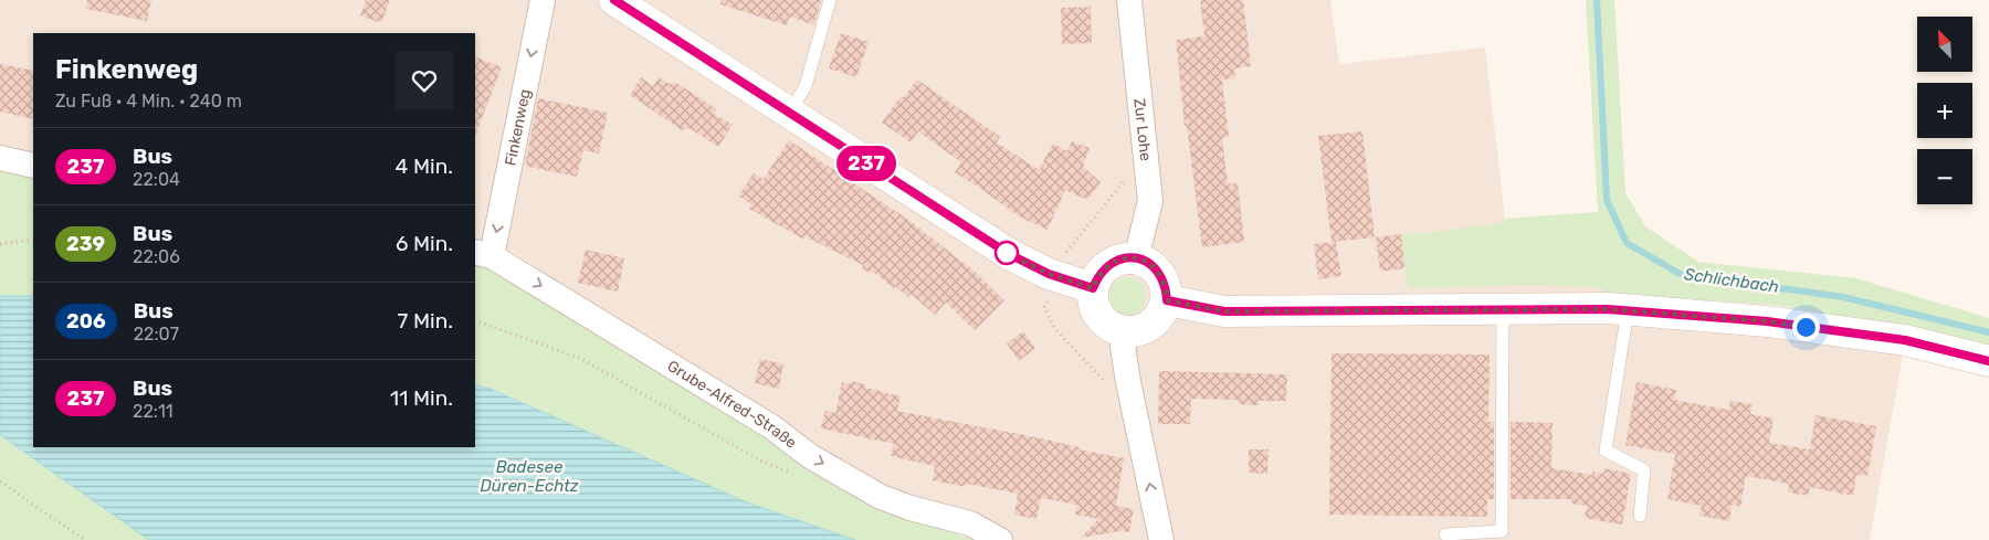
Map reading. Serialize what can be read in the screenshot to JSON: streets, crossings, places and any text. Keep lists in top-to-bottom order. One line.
{"streets":{"street":["Finkenweg","Zur Lohe","Grube-Alfred-Straße"]},"crossings":[["Finkenweg","Grube-Alfred-Straße"]],"one_way":["Finkenweg","Grube-Alfred-Straße"],"water":["Schlichbach","Badesee Düren-Echtz"],"lines":["bus line 237"],"north":"top left","page":{"on_map":"237","map_buttons":["+","−"],"heading":["Finkenweg","Zu Fuß · 4 Min. · 240 m"],"list":[{"mark":"237","name":"Bus","note":"22:04","value":"4 Min."},{"mark":"239","name":"Bus","note":"22:06","value":"6 Min."},{"mark":"206","name":"Bus","note":"22:07","value":"7 Min."},{"mark":"237","name":"Bus","note":"22:11","value":"11 Min."}]}}
